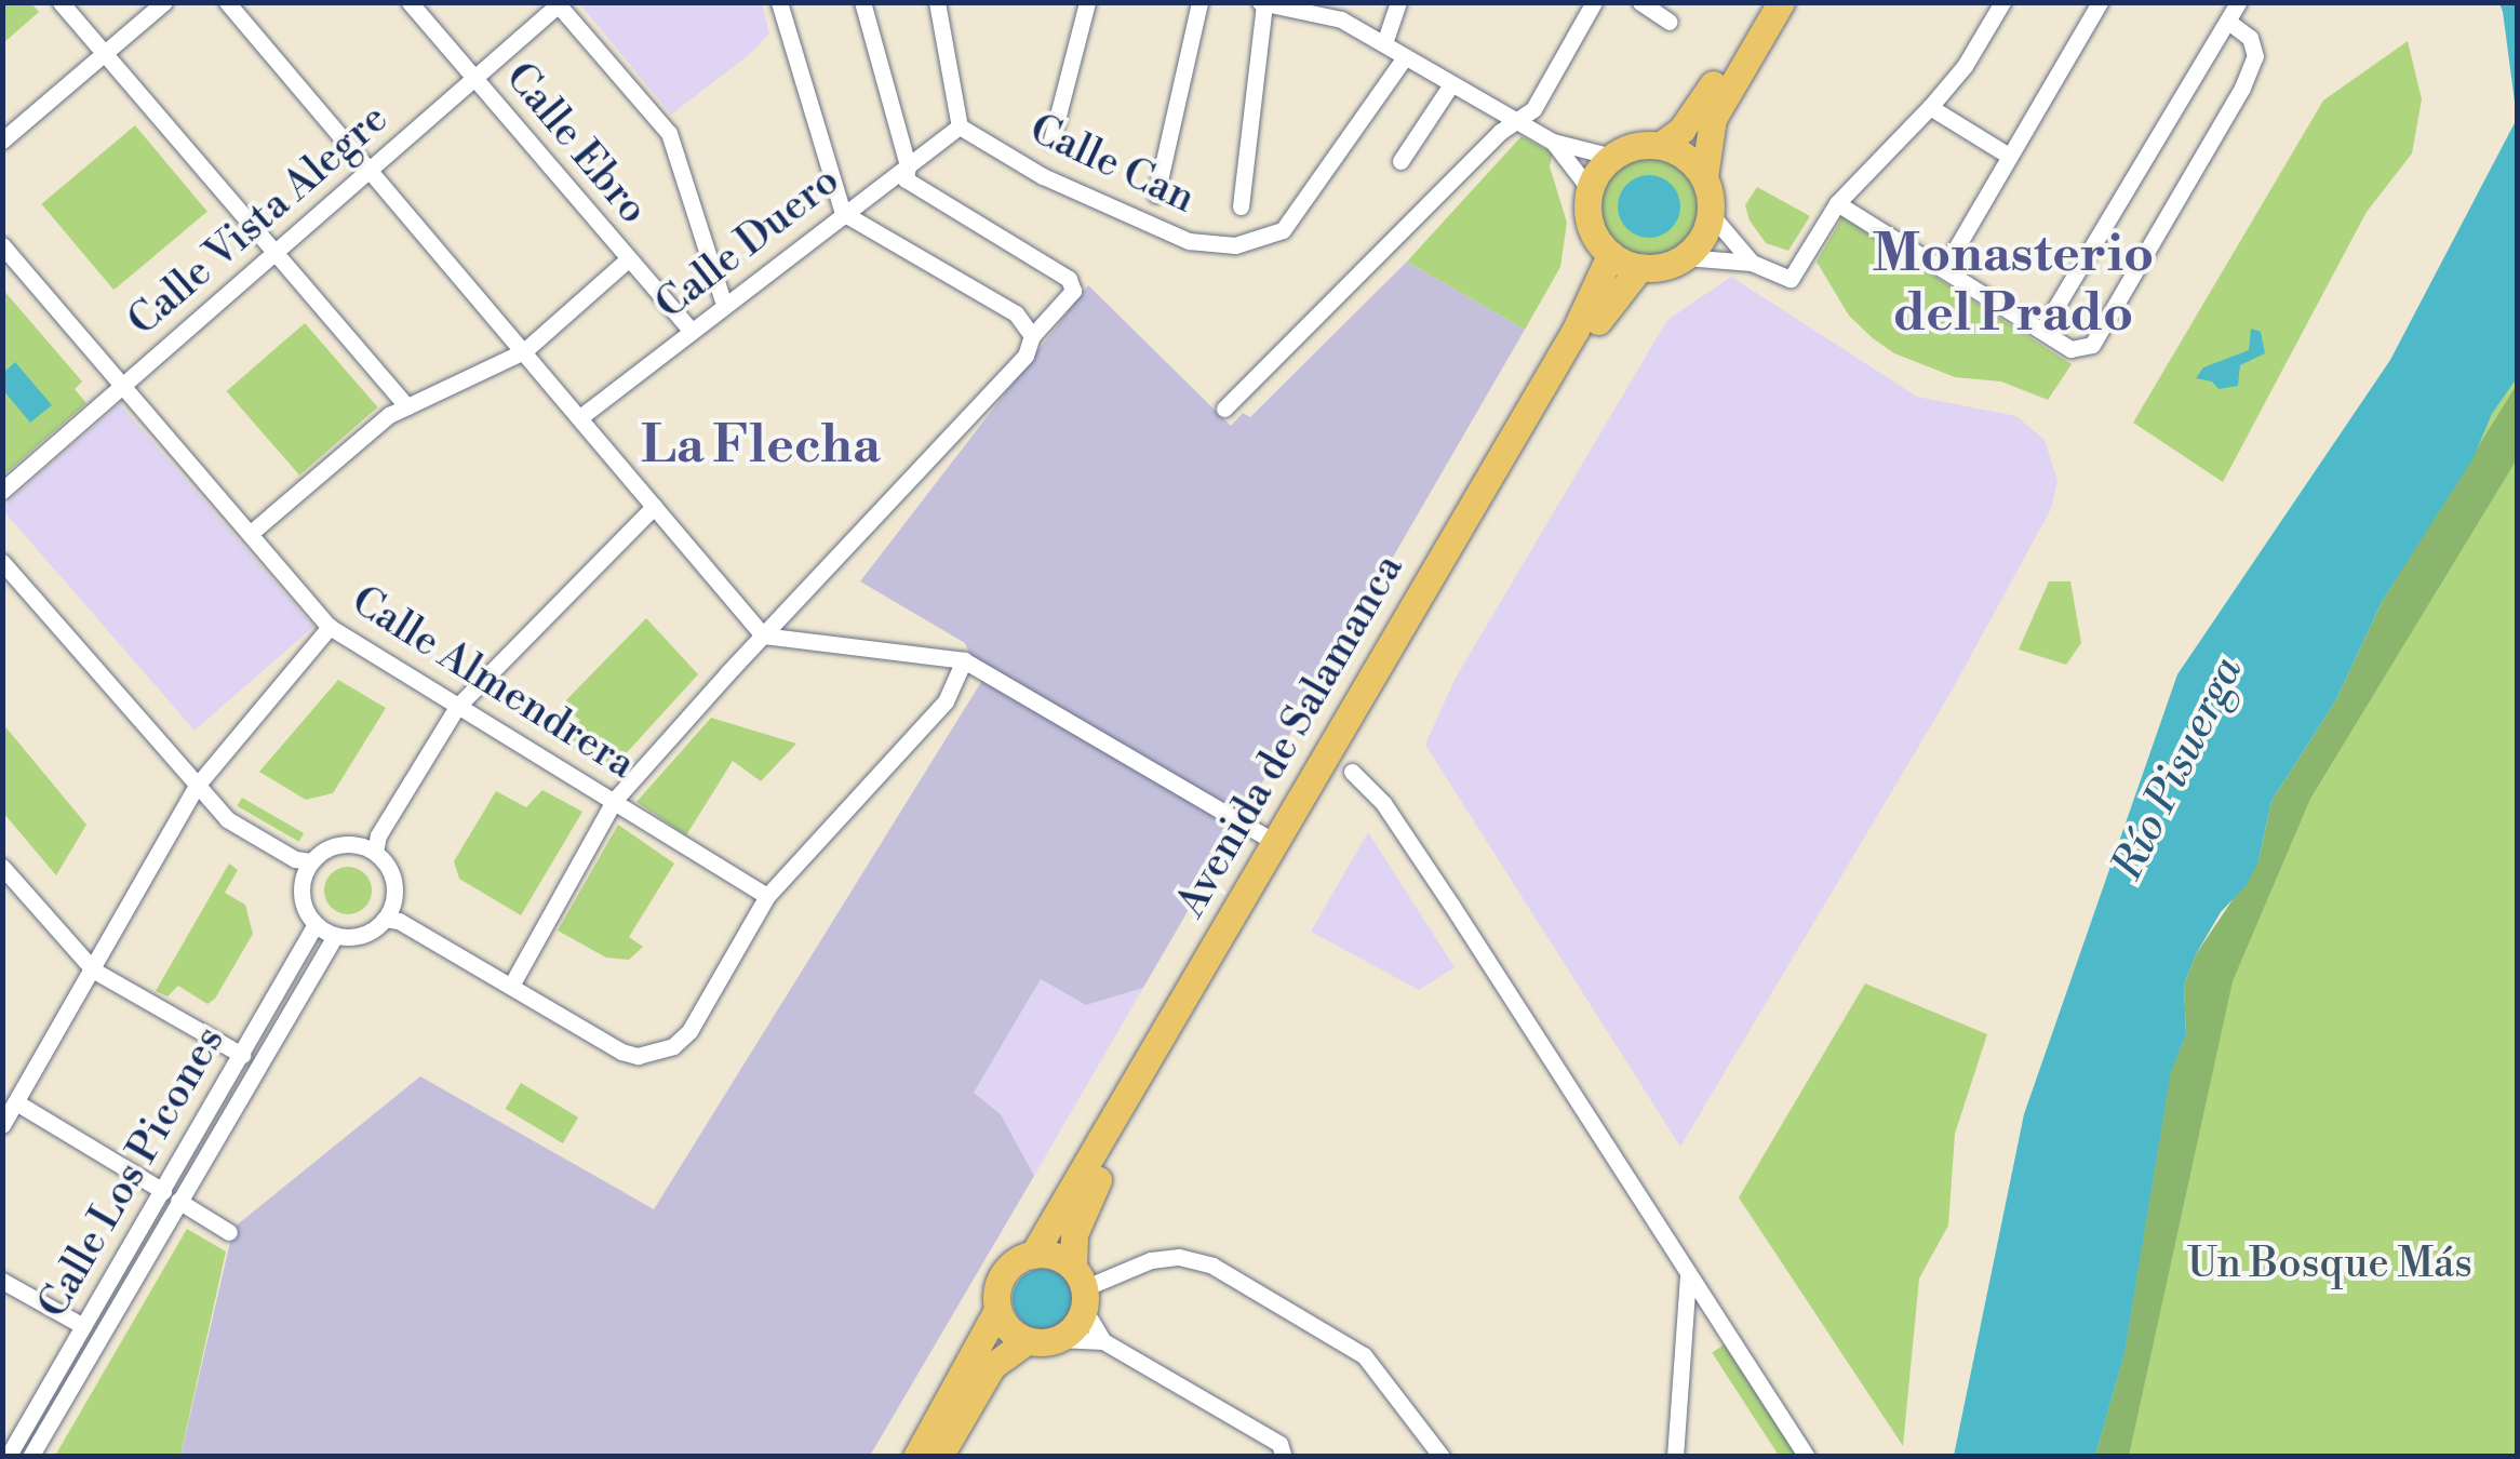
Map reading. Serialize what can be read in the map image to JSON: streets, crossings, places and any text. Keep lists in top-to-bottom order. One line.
{"streets":{"highway":["Avenida de Salamanca"],"street":["Calle Ebro","Calle Can","Calle Vista Alegre","Calle Duero","Calle Almendrera","Calle Los Picones"]},"crossings":[["Calle Ebro","Calle Vista Alegre"],["Calle Ebro","Calle Duero"],["Calle Can","Calle Duero"],["Calle Vista Alegre","Calle Almendrera"]],"districts":["Monasterio del Prado","La Flecha"],"water":["Río Pisuerga"],"parks":["Un Bosque Más"]}
